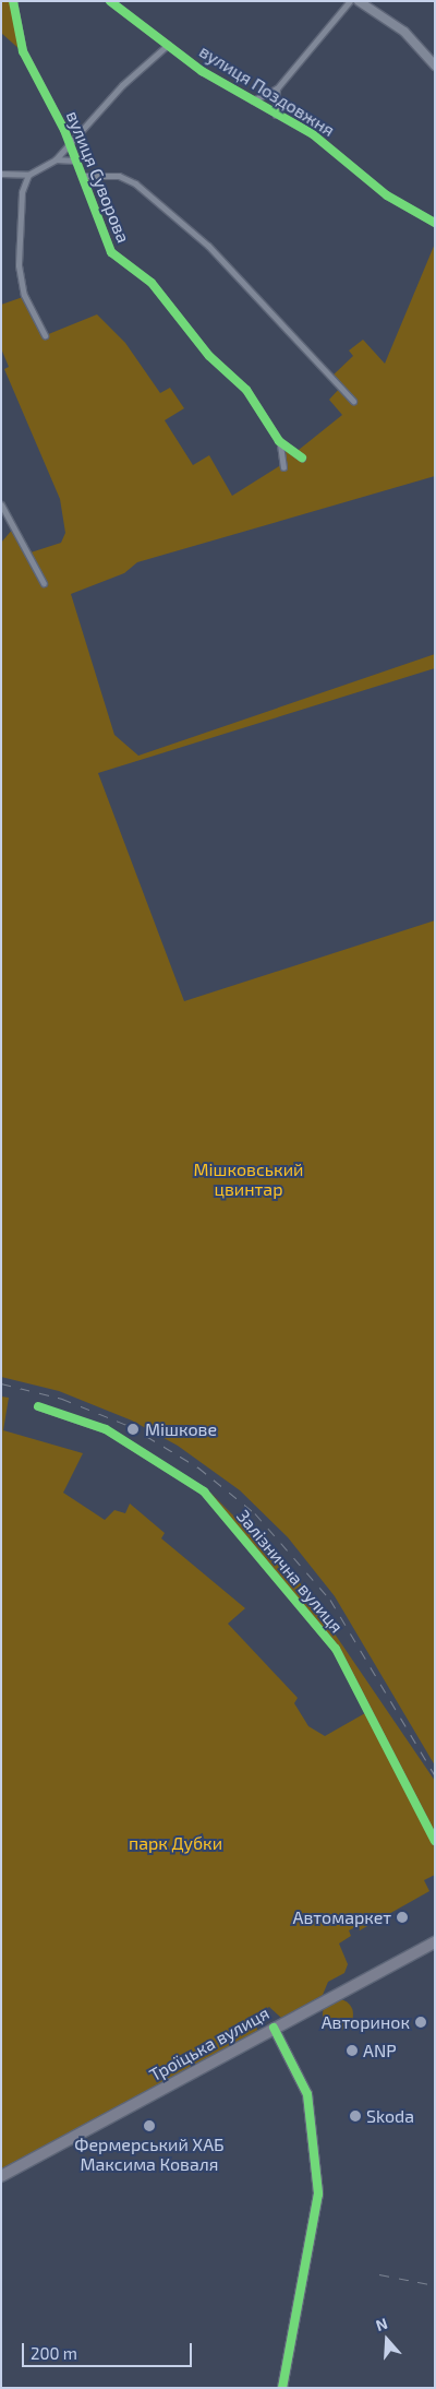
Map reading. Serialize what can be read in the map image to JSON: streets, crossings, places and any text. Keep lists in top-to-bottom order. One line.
{"streets":{"main road":["Троїцька вулиця"],"street":["вулиця Поздовжня","вулиця Суворова","Залізнична вулиця"]},"parks":["Мішковський цвинтар","парк Дубки"],"places":["Мішкове","Автомаркет","Авторинок","ANP","Skoda","Фермерський ХАБ Максима Коваля"],"scale_bar":"200 m","north":"top"}
